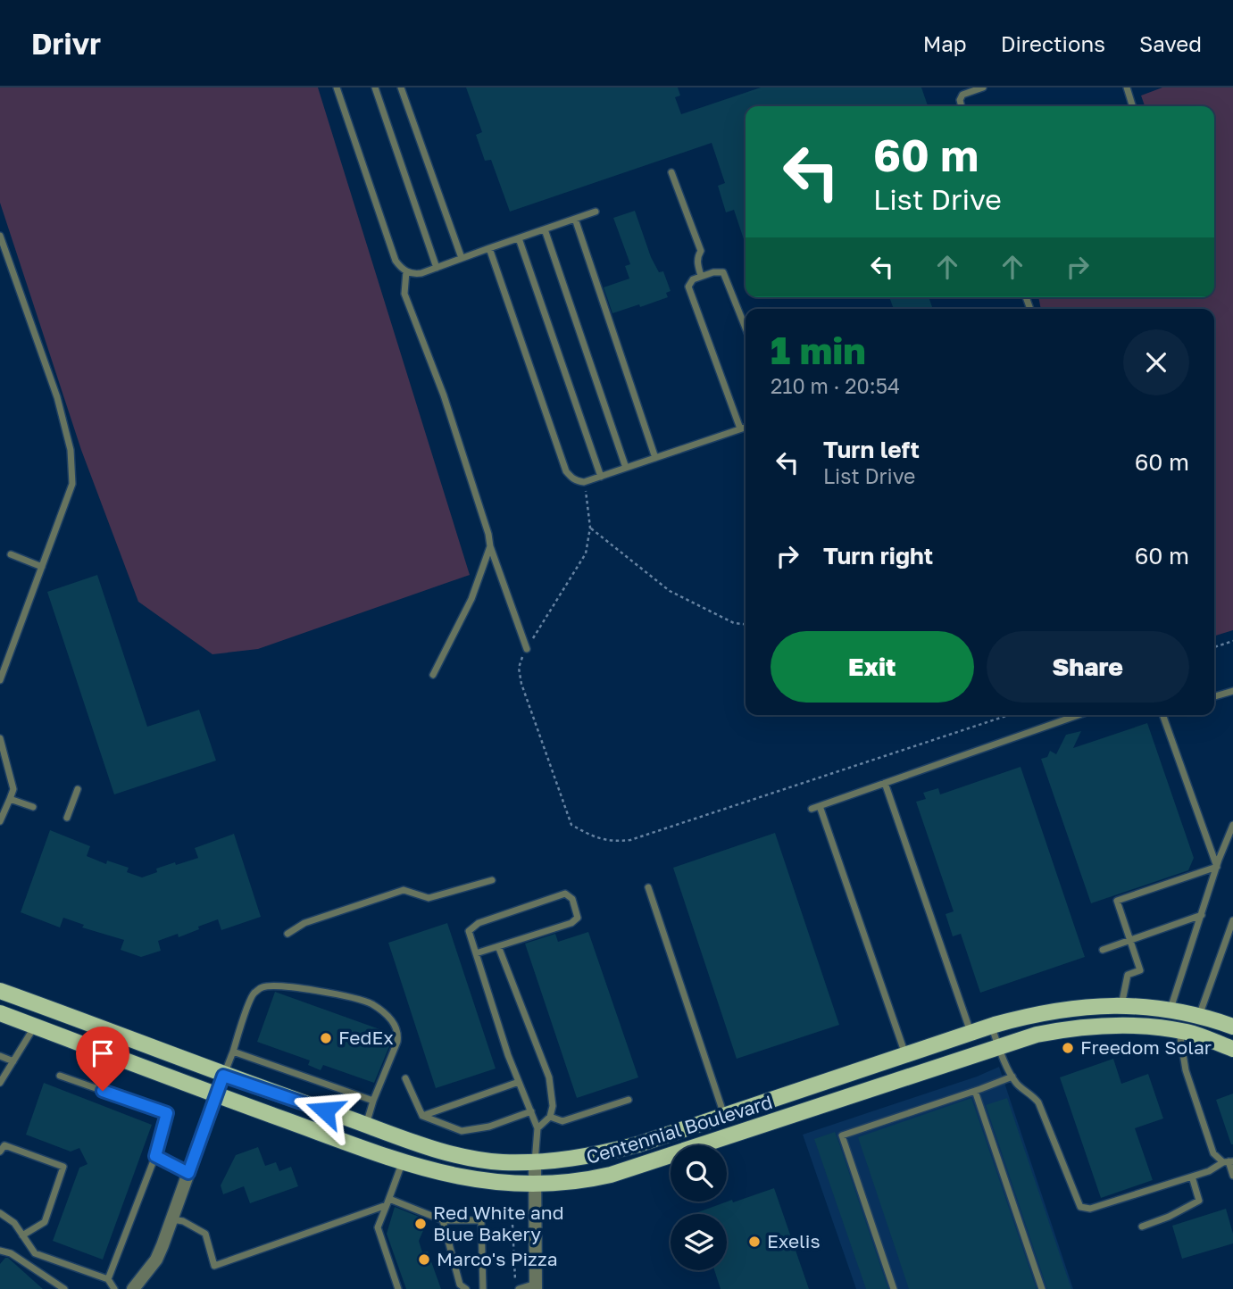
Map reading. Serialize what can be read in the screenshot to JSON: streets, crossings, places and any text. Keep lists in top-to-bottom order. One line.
{"streets":{"main road":["Centennial Boulevard"]},"places":["FedEx","Freedom Solar","Red White and Blue Bakery","Exelis","Marco's Pizza"],"page":{"header":"Drivr","nav":["Map","Directions","Saved"],"turn":["60 m","List Drive"],"heading":["1 min","210 m · 20:54"],"list":[{"name":"Turn left","note":"List Drive","value":"60 m"},{"name":"Turn right","value":"60 m"}],"buttons":["Exit","Share"]}}
